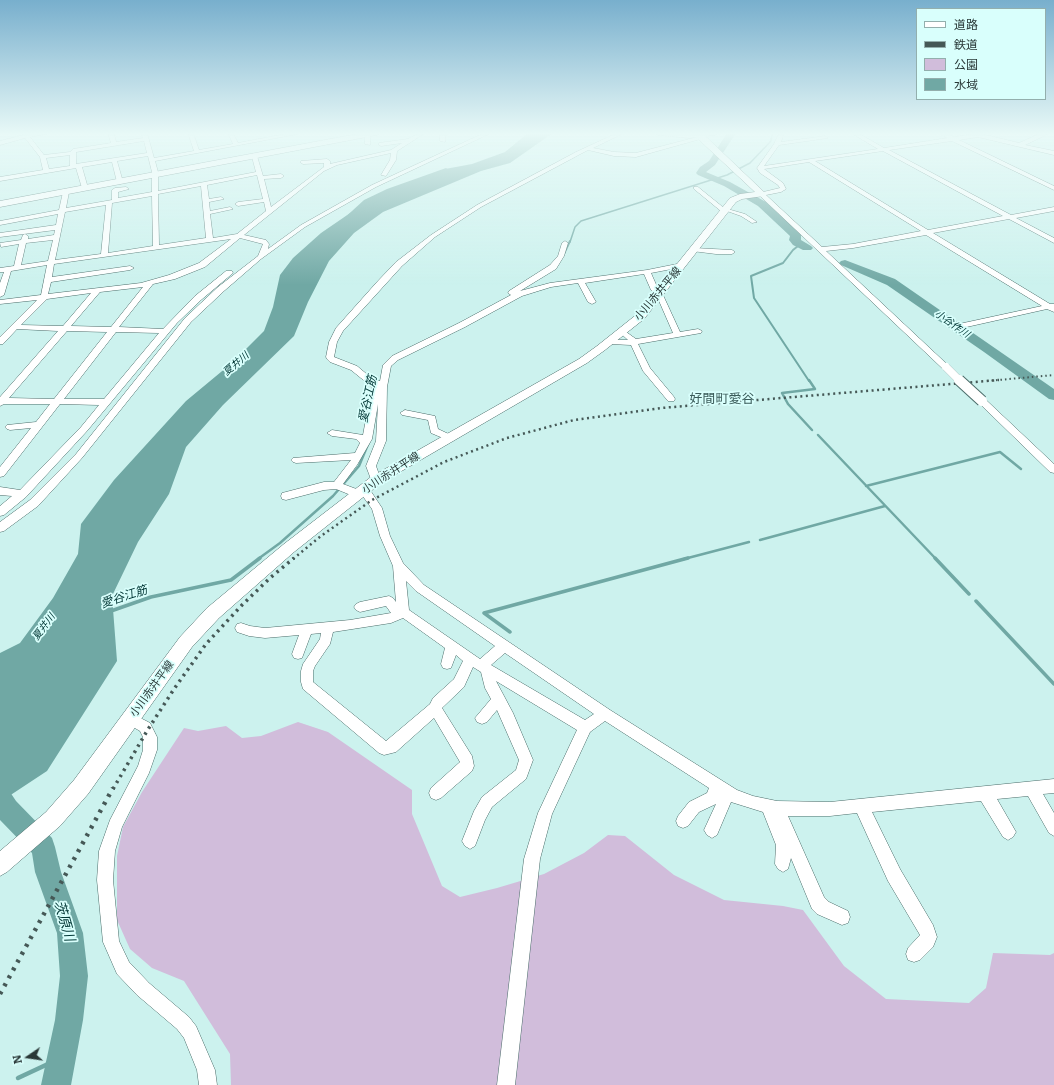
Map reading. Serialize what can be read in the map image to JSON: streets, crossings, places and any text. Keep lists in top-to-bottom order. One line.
{"streets":{"main road":["小川赤井平線"]},"districts":["好間町愛谷"],"water":["小谷作川","夏井川","愛谷江筋","茨原川"],"legend":["道路","鉄道","公園","水域"],"north":"left"}
